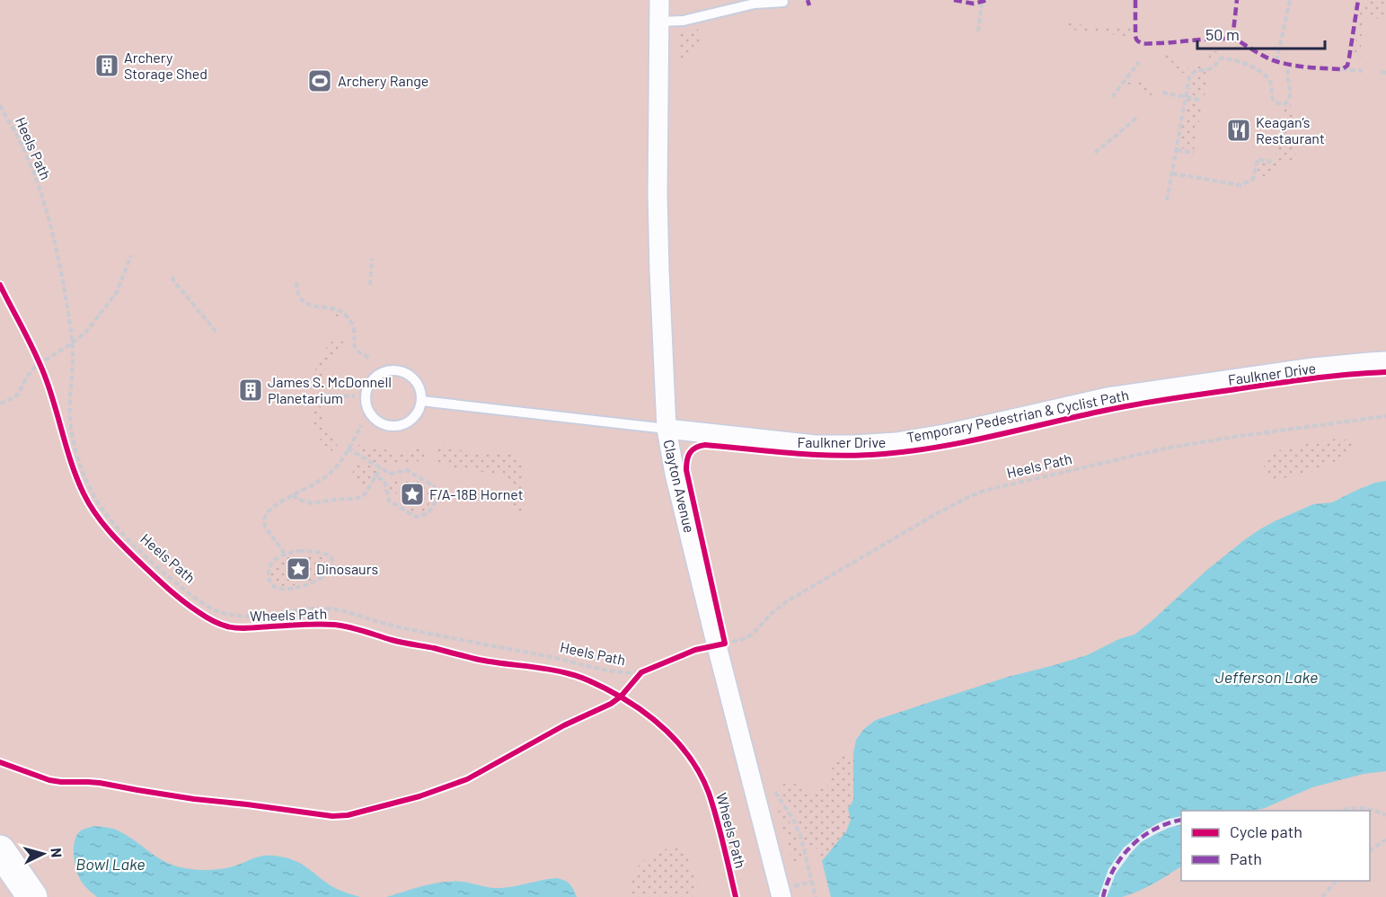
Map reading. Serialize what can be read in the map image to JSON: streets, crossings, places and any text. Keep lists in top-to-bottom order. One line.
{"streets":{"street":["Faulkner Drive","Clayton Avenue"],"path":["Heels Path"],"cycle path":["Temporary Pedestrian & Cyclist Path","Wheels Path"]},"crossings":[["Faulkner Drive","Clayton Avenue"]],"water":["Jefferson Lake","Bowl Lake"],"places":{"building":["Archery Storage Shed","James S. McDonnell Planetarium"],"sports":["Archery Range"],"restaurant":["Keagan’s Restaurant"],"place":["F/A-18B Hornet","Dinosaurs"]},"legend":["Cycle path","Path"],"scale_bar":"50 m","north":"right"}
